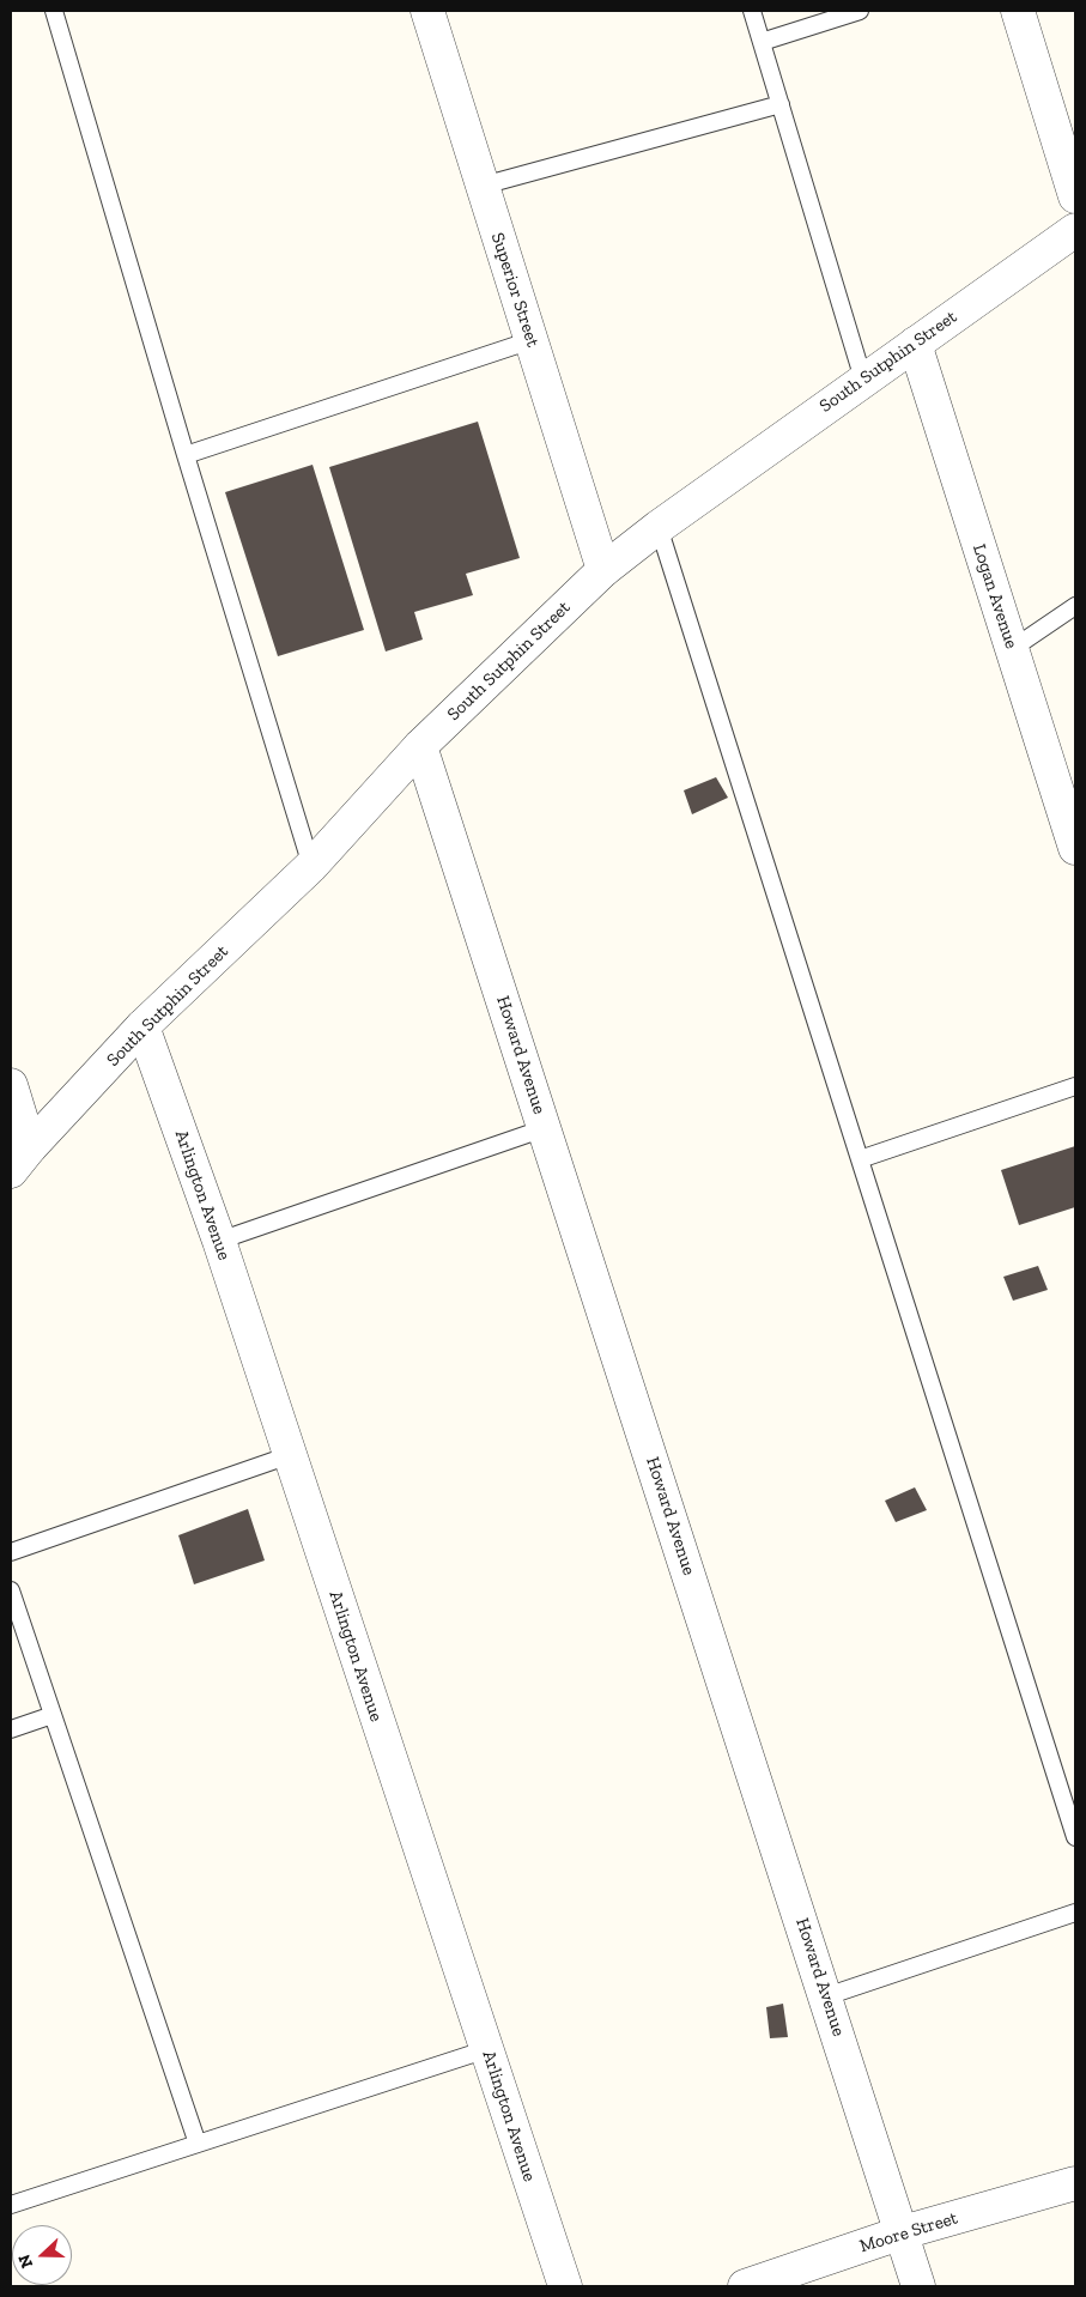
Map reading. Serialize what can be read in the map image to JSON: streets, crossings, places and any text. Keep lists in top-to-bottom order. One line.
{"streets":{"street":["Superior Street","South Sutphin Street","Logan Avenue","Howard Avenue","Arlington Avenue","Moore Street"]},"crossings":[["Superior Street","South Sutphin Street"],["South Sutphin Street","Logan Avenue"],["South Sutphin Street","Howard Avenue"],["South Sutphin Street","Arlington Avenue"],["Howard Avenue","Moore Street"]],"north":"left"}
